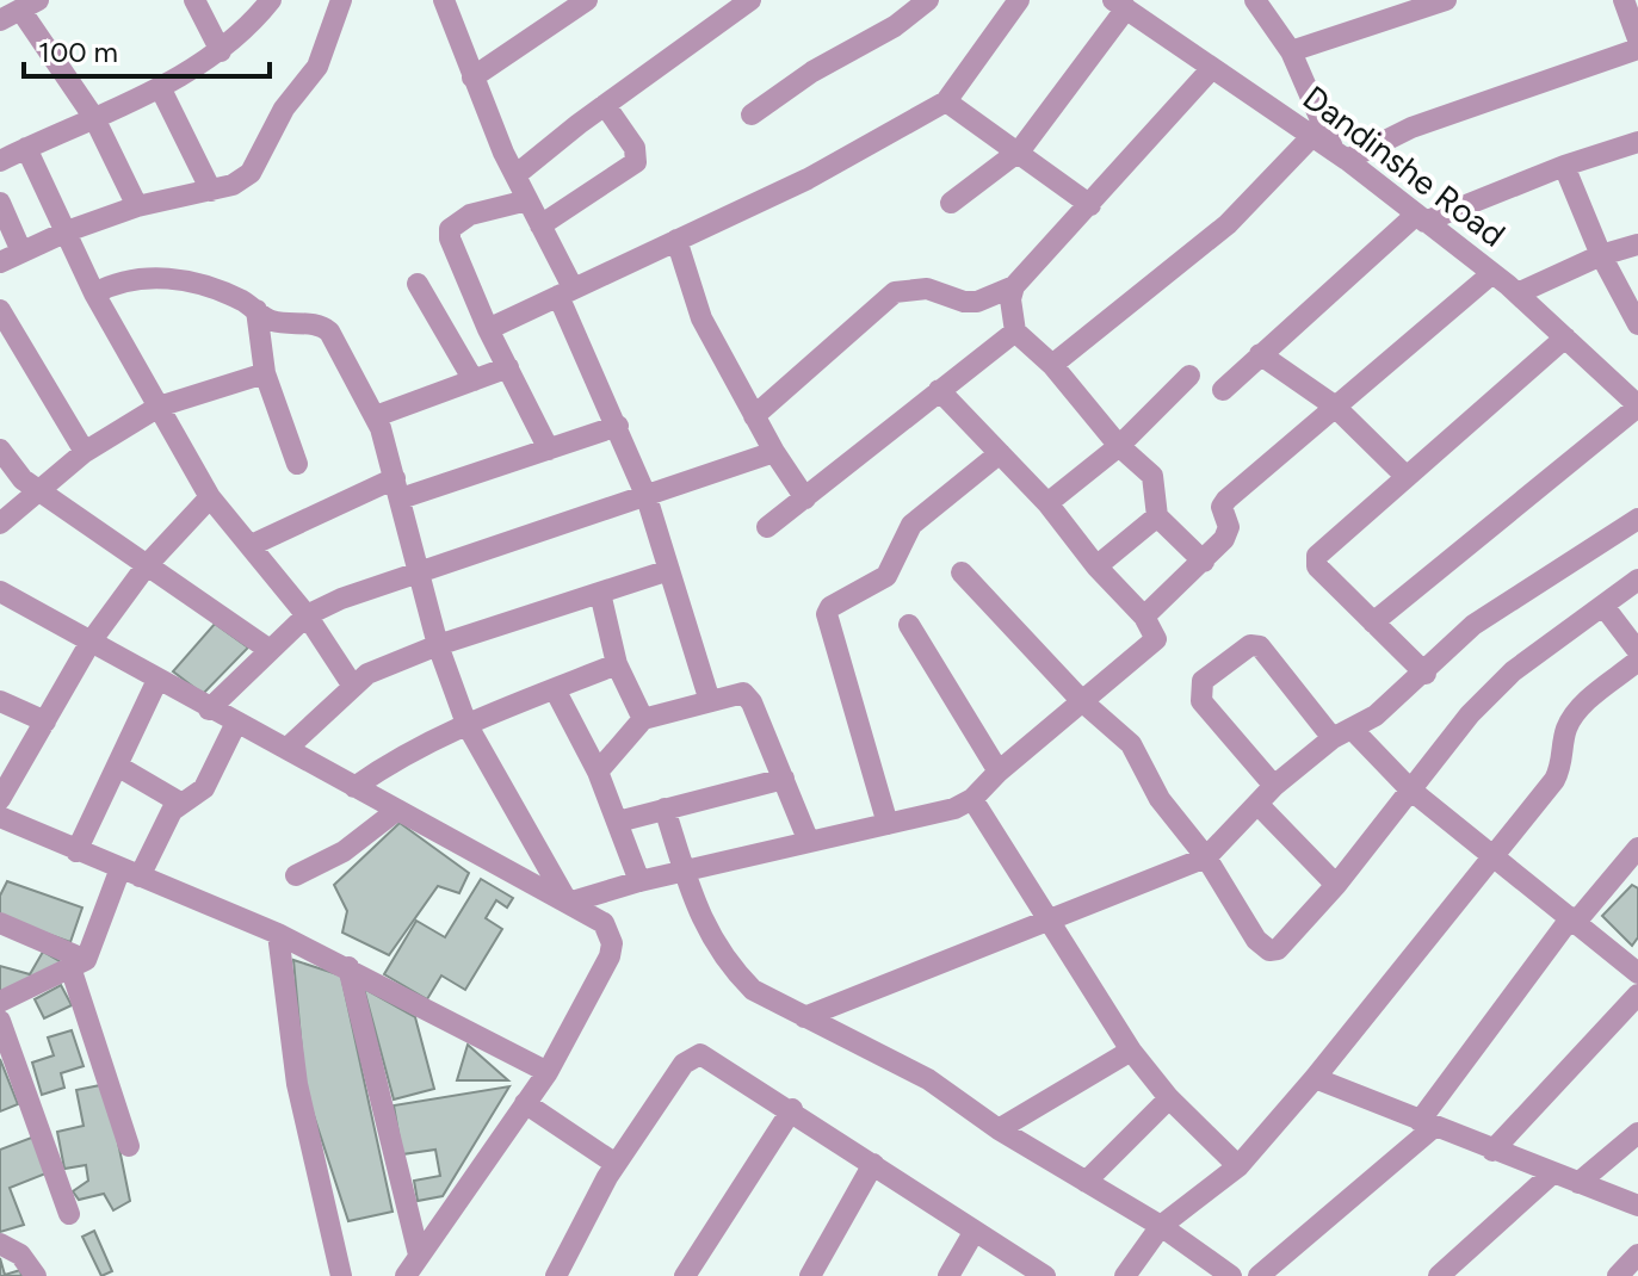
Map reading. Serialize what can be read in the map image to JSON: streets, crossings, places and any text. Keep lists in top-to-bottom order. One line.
{"streets":{"street":["Dandinshe Road"]},"scale_bar":"100 m"}
